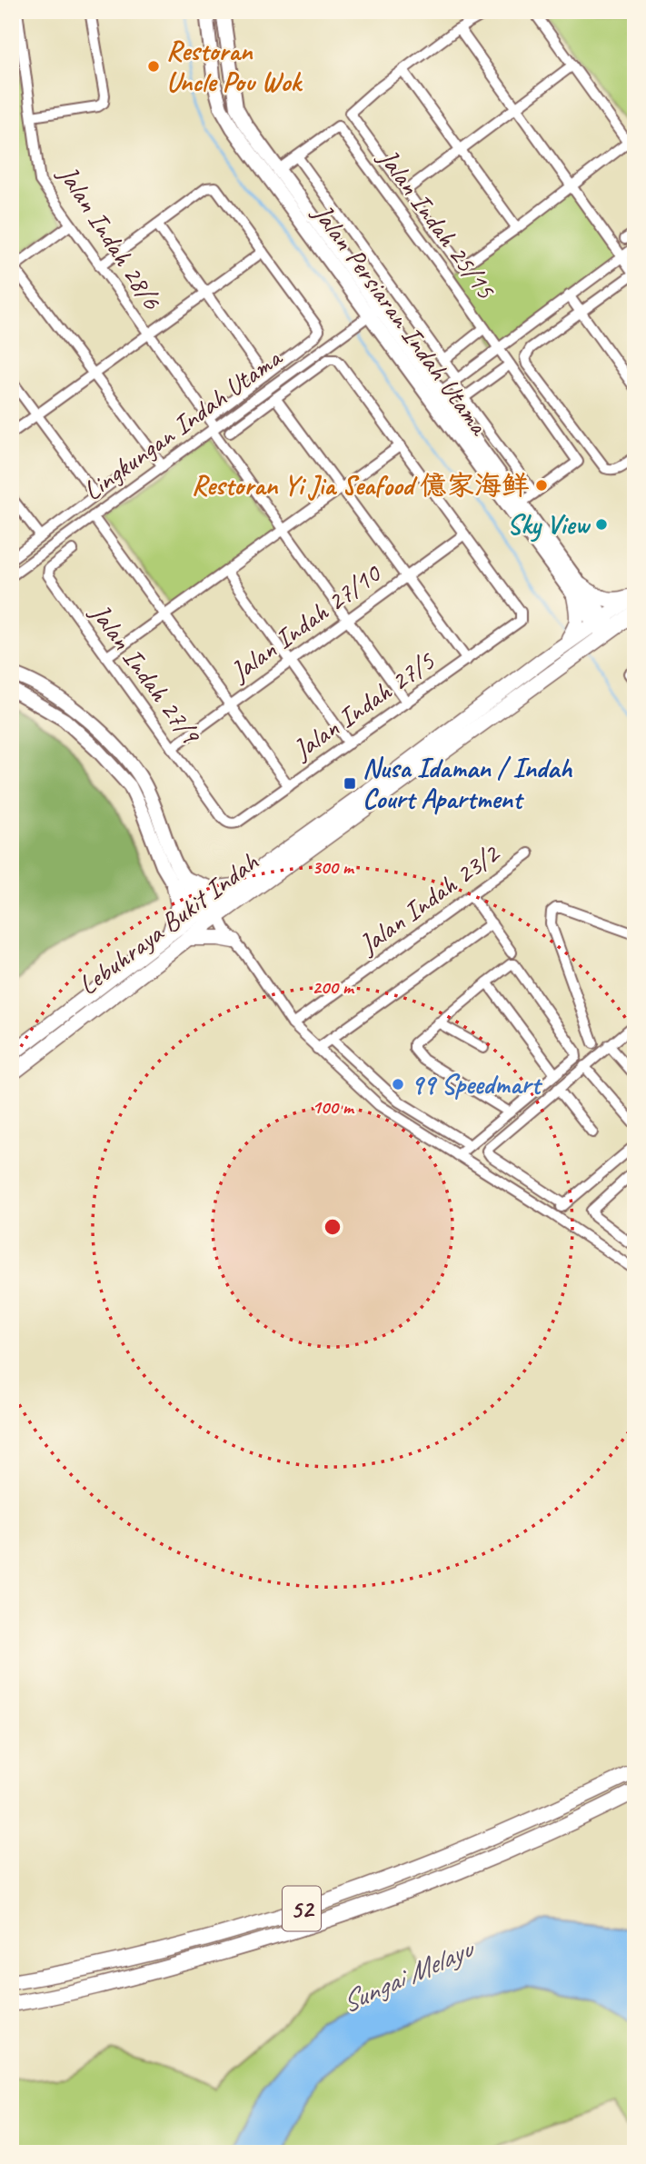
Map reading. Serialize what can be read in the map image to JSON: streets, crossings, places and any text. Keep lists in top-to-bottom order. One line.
{"streets":{"highway":["Lebuhraya Bukit Indah","52"],"main road":["Jalan Persiaran Indah Utama"],"street":["Jalan Indah 25/15","Jalan Indah 28/6","Lingkungan Indah Utama","Jalan Indah 27/10","Jalan Indah 27/9","Jalan Indah 27/5","Jalan Indah 23/2"]},"crossings":[["Jalan Indah 28/6","Lingkungan Indah Utama"],["Jalan Indah 28/6","Jalan Indah 27/10"],["Jalan Indah 28/6","Jalan Indah 27/5"],["Jalan Persiaran Indah Utama","Lingkungan Indah Utama"],["Jalan Persiaran Indah Utama","Lebuhraya Bukit Indah"],["Jalan Indah 27/10","Jalan Indah 27/9"],["Jalan Indah 27/10","Jalan Indah 27/5"],["Jalan Indah 27/9","Jalan Indah 27/5"]],"water":["Sungai Melayu"],"places":{"other":["Restoran Uncle Pou Wok","Restoran Yi Jia Seafood 億家海鲜","Sky View","99 Speedmart"],"transit":["Nusa Idaman / Indah Court Apartment"]},"rings":["300 m","200 m","100 m"]}
